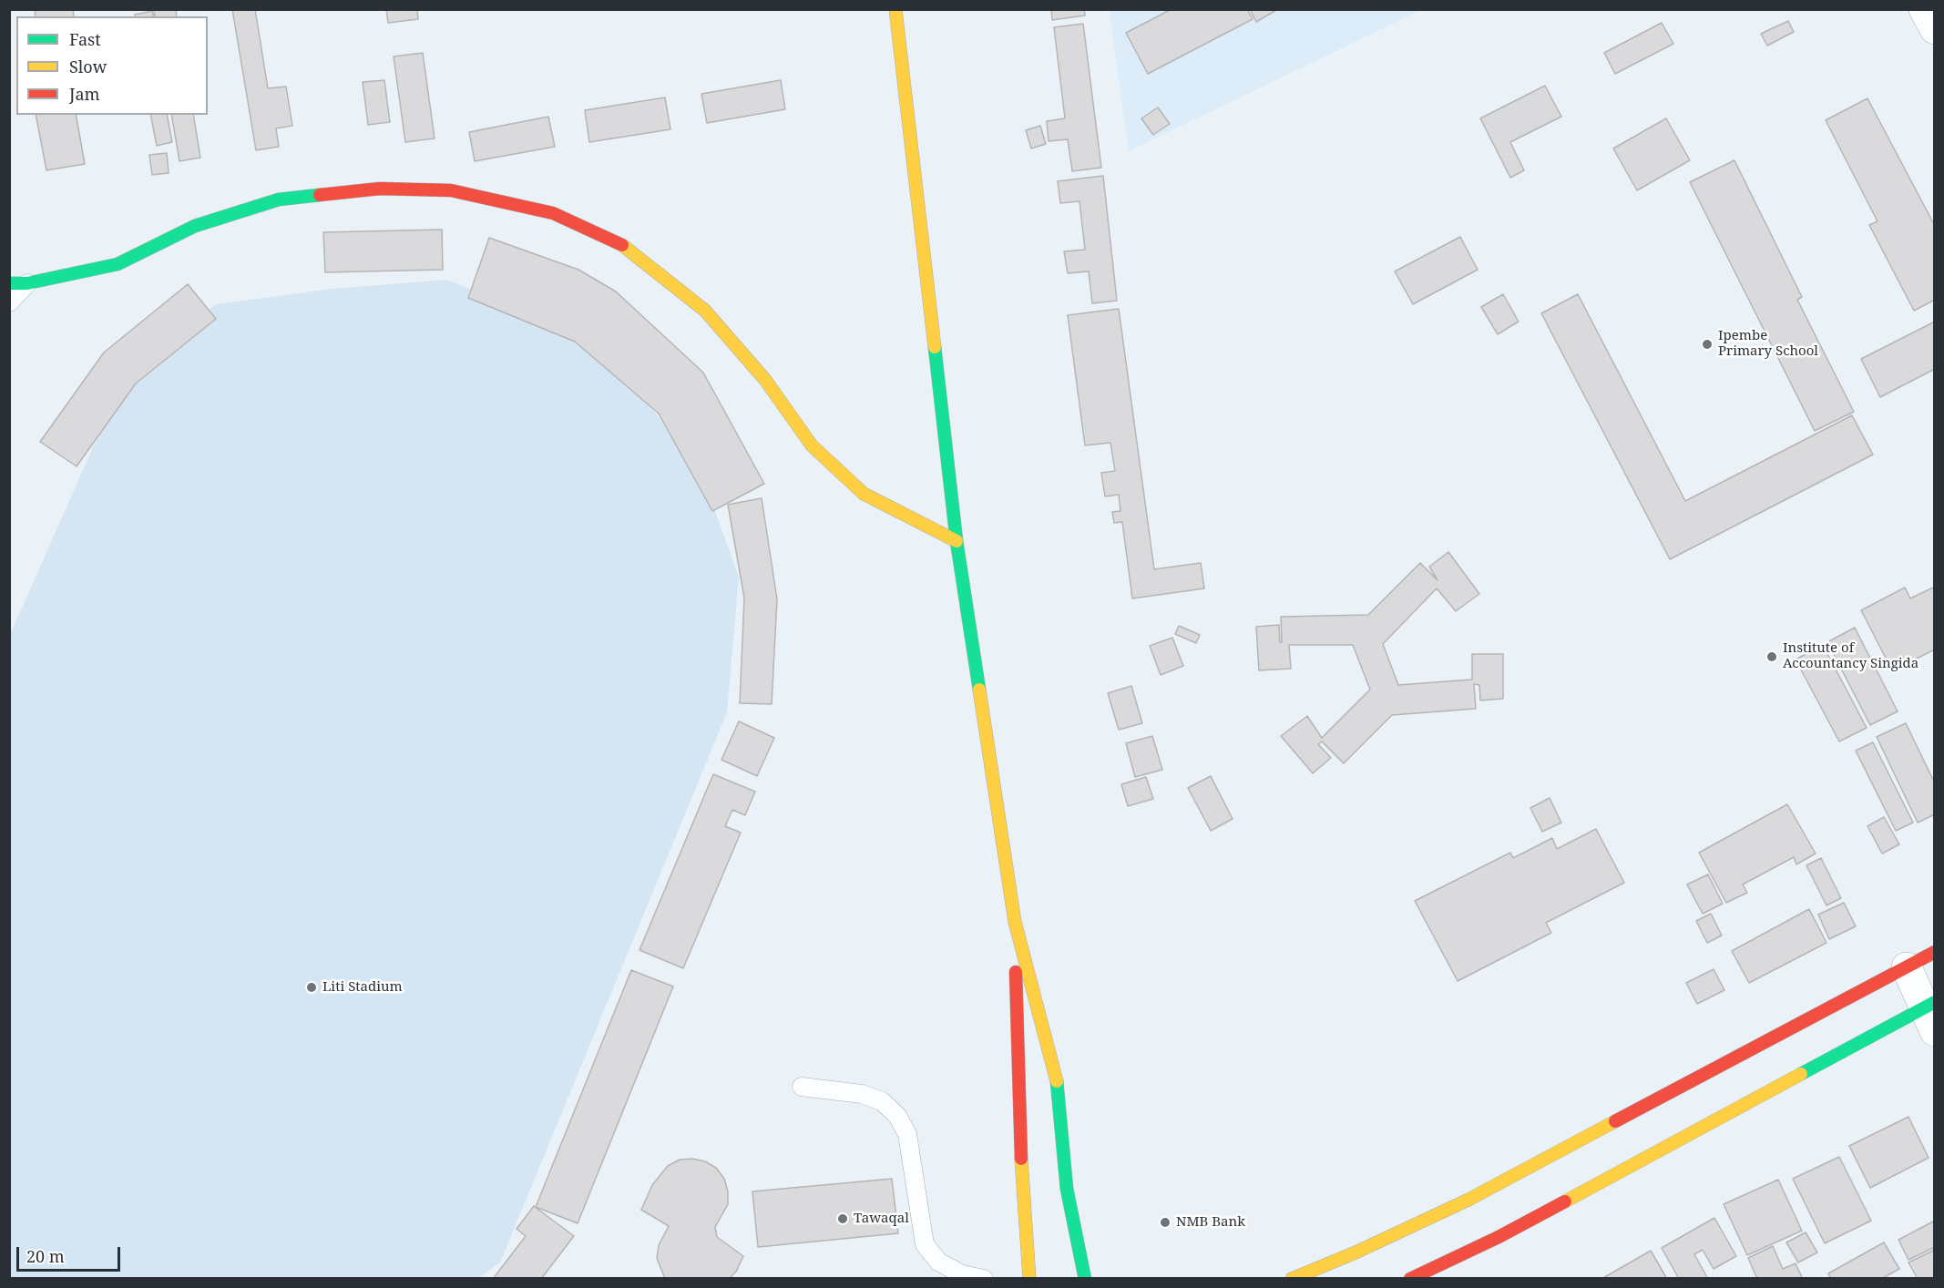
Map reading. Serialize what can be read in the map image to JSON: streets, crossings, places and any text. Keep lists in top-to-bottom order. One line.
{"places":["Ipembe Primary School","Institute of Accountancy Singida","Liti Stadium","Tawaqal","NMB Bank"],"legend":["Fast","Slow","Jam"],"scale_bar":"20 m"}
